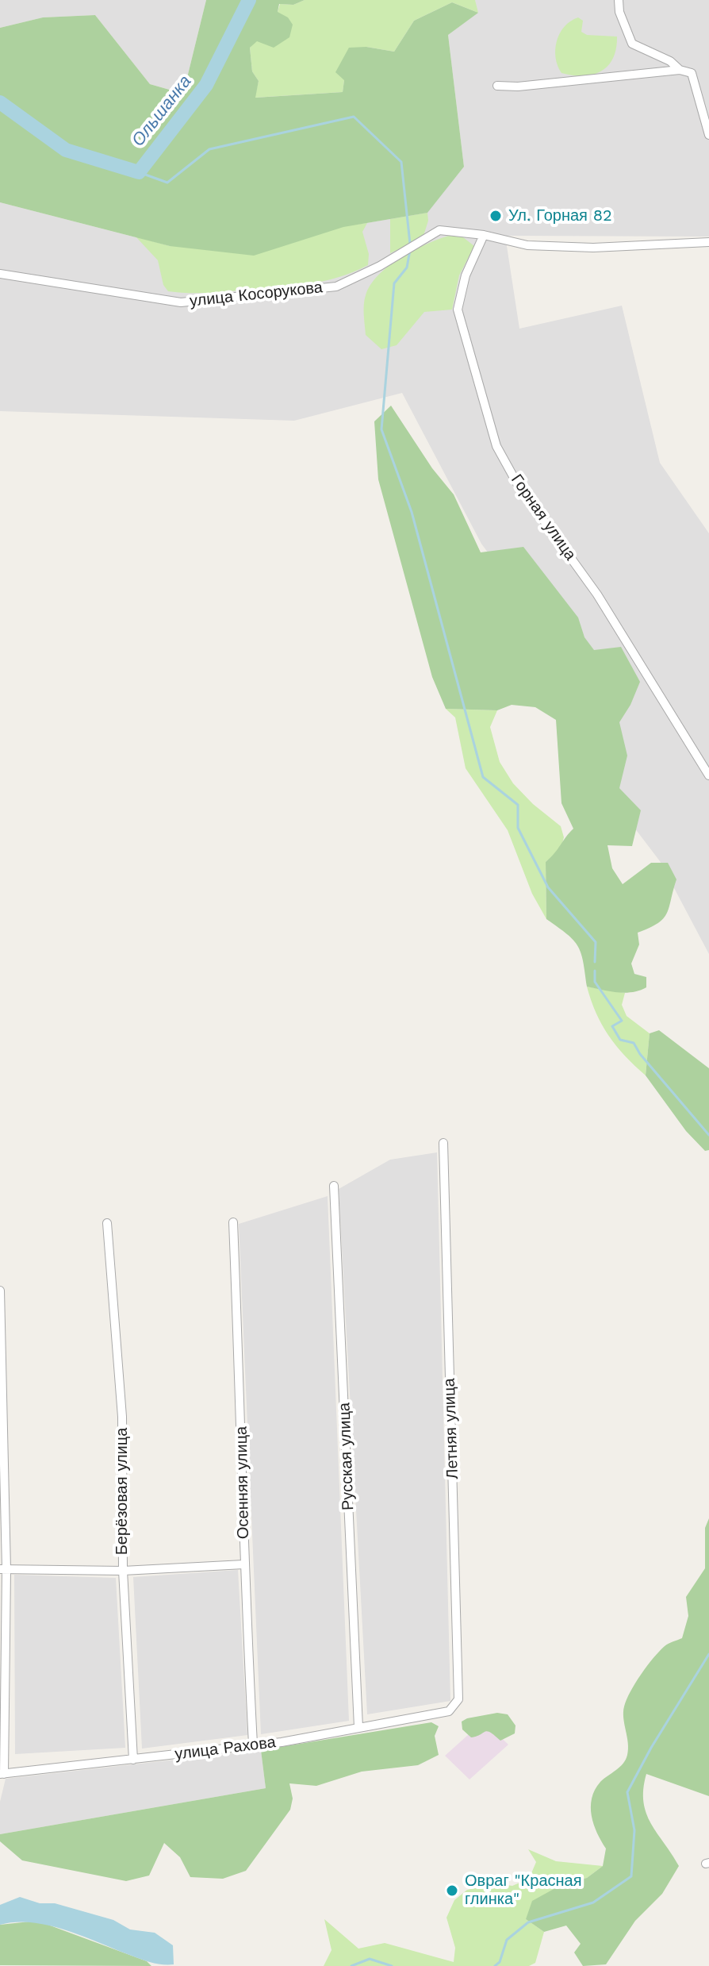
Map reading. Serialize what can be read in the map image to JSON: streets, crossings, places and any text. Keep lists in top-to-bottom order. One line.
{"streets":{"street":["улица Косорукова","Горная улица","Летняя улица","Русская улица","Осенняя улица","Берёзовая улица","улица Рахова"]},"crossings":[["улица Косорукова","Горная улица"],["Летняя улица","улица Рахова"],["Русская улица","улица Рахова"],["Осенняя улица","улица Рахова"],["Берёзовая улица","улица Рахова"]],"water":["Ольшанка"],"places":["Ул. Горная 82","Овраг \"Красная глинка\""]}
